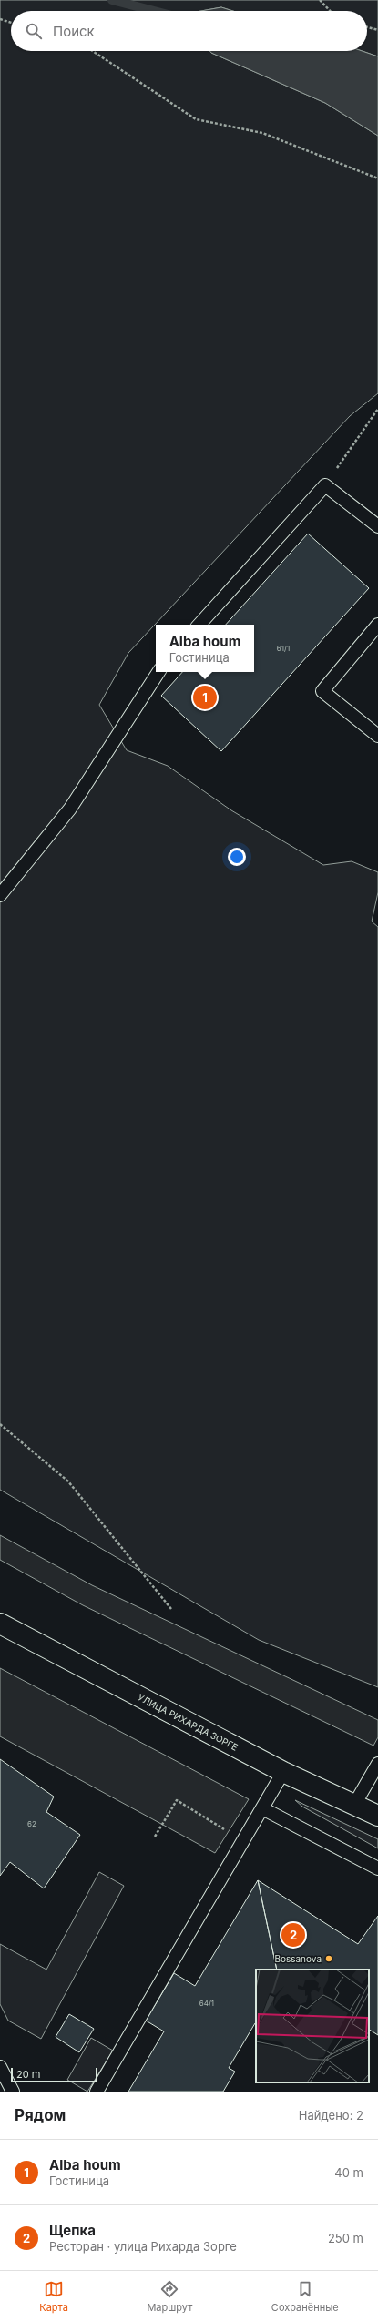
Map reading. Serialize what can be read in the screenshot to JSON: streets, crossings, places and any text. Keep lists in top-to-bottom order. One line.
{"streets":{"street":["УЛИЦА РИХАРДА ЗОРГЕ"]},"places":["Bossanova"],"house_numbers":["61/1","62","64/1"],"scale_bar":"20 m","page":{"search":"Поиск","popup":["Alba houm","Гостиница"],"pins":["1","2"],"scale":"20 m","heading":["Рядом","Найдено: 2"],"list":[{"mark":"1","name":"Alba houm","note":"Гостиница","value":"40 m"},{"mark":"2","name":"Щепка","note":"Ресторан · улица Рихарда Зорге","value":"250 m"}],"nav":["Карта","Маршрут","Сохранённые"]}}
